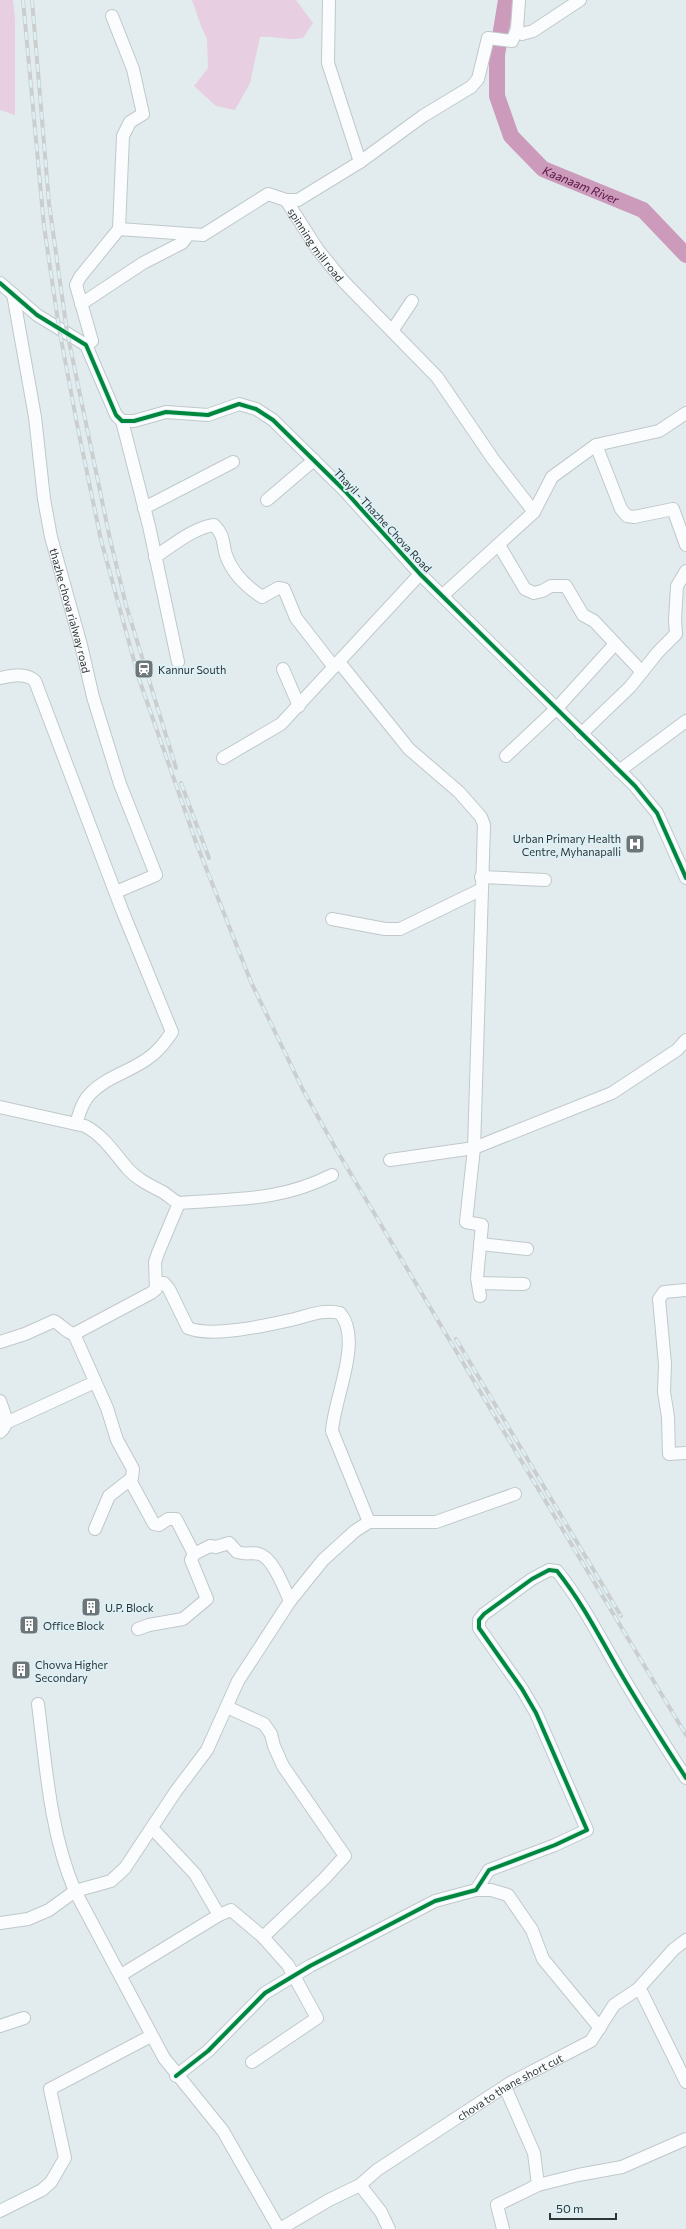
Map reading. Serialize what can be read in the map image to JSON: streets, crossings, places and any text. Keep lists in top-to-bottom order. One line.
{"streets":{"street":["spinning mill road","Thayil - Thazhe Chova Road","thazhe chova rialway road","chova to thane short cut"]},"water":["Kaanaam River"],"places":{"station":["Kannur South"],"hospital":["Urban Primary Health Centre, Myhanapalli"],"building":["U.P. Block","Office Block","Chovva Higher Secondary"]},"scale_bar":"50 m"}
